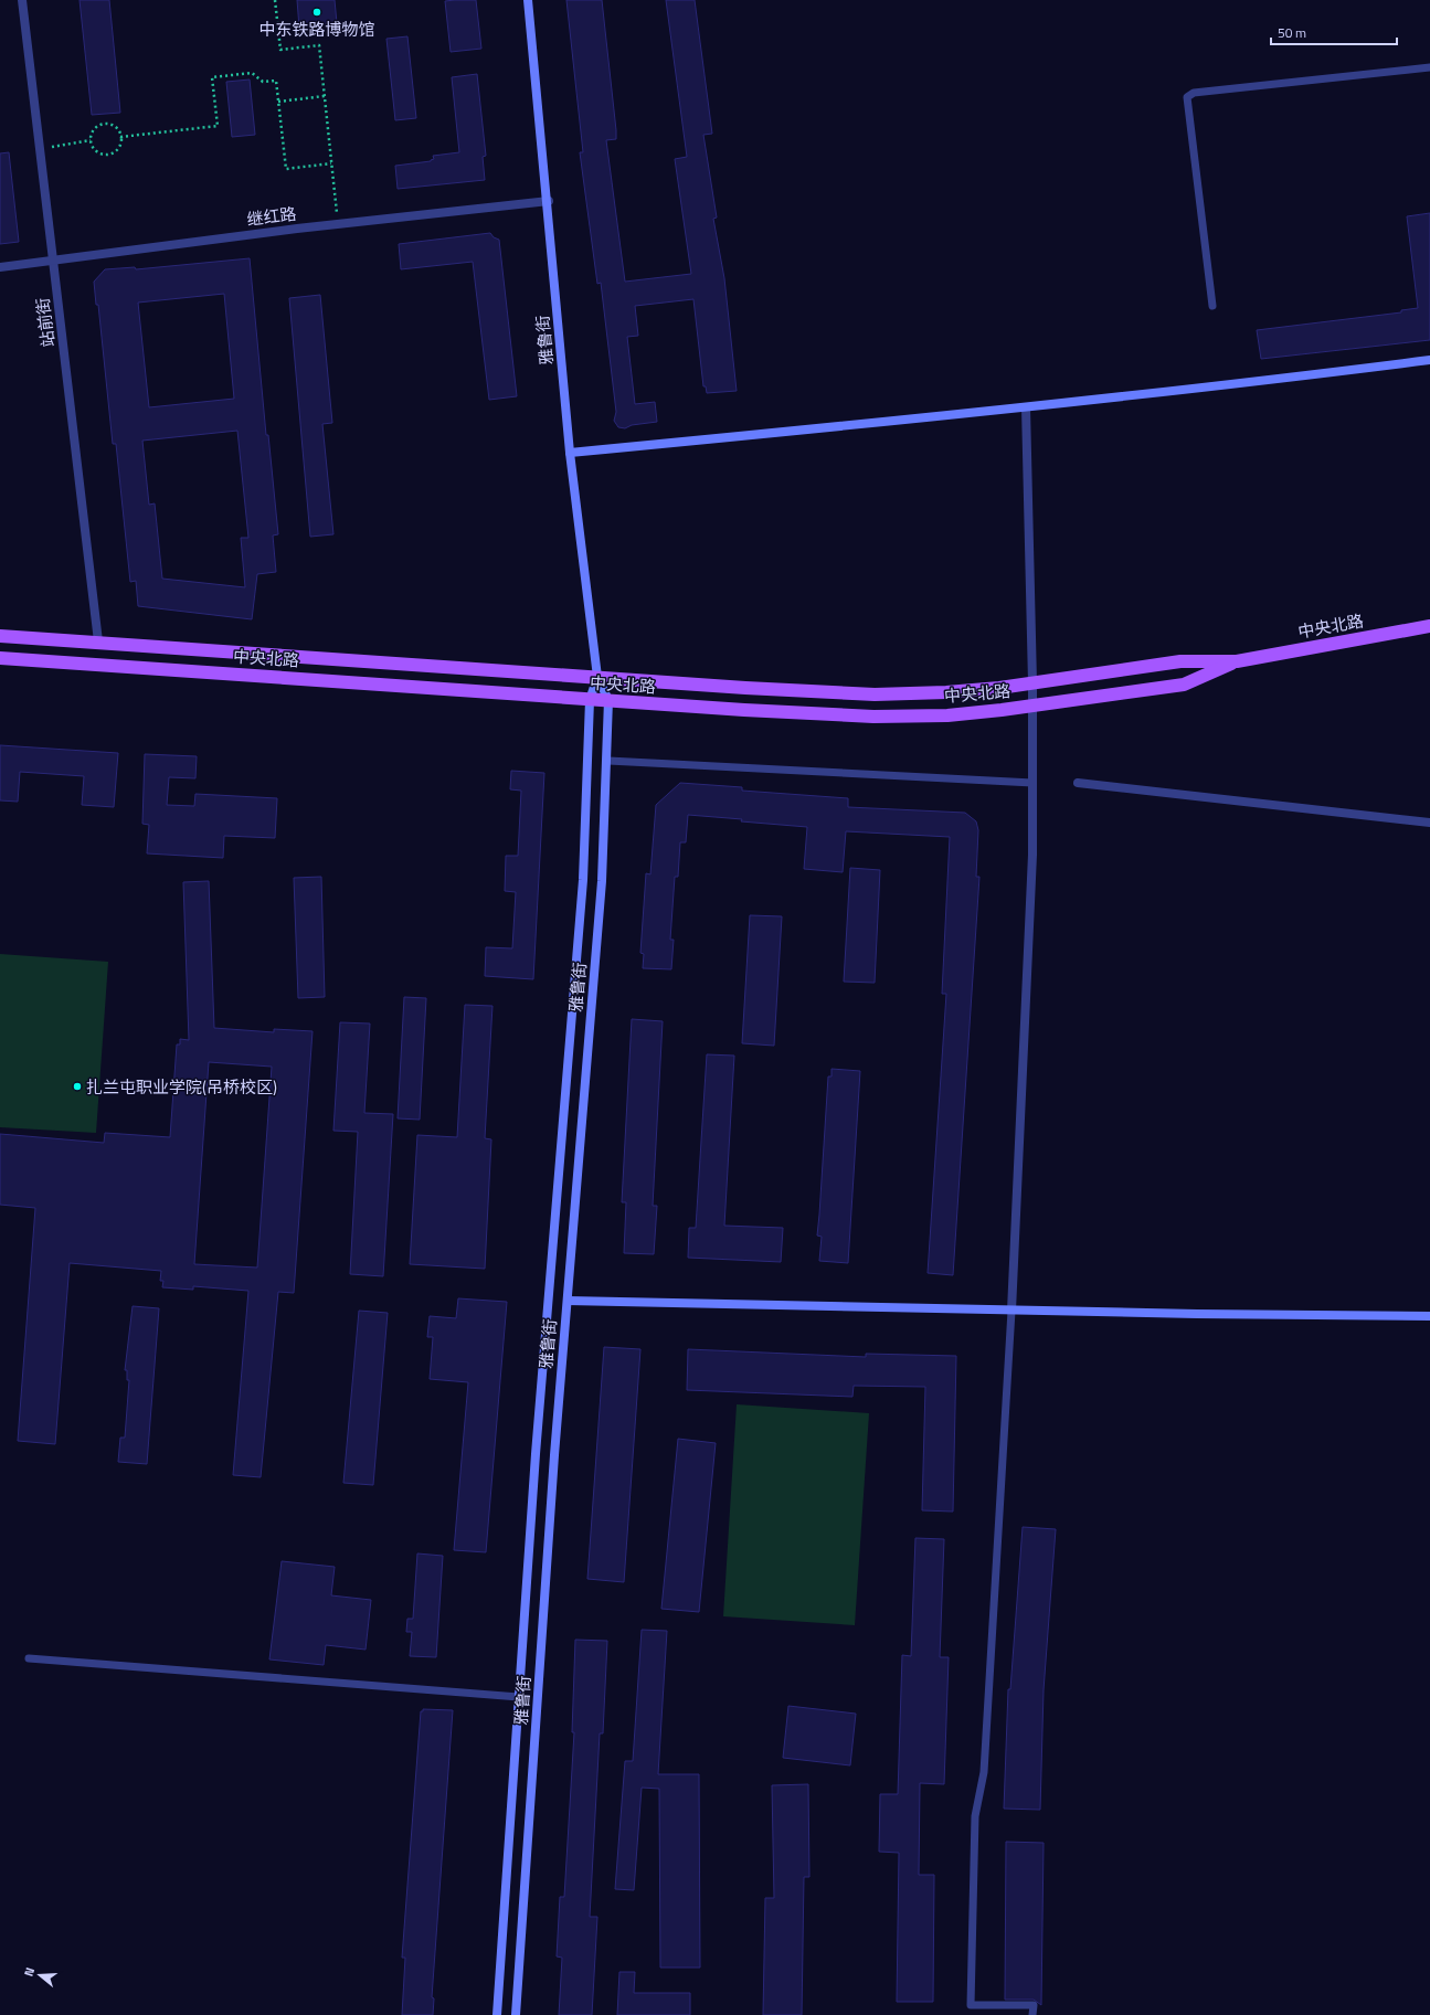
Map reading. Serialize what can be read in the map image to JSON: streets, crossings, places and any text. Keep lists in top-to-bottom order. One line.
{"streets":{"main road":["雅鲁街","中央北路"],"street":["继红路","站前街"]},"crossings":[["继红路","站前街"],["继红路","雅鲁街"],["站前街","中央北路"],["雅鲁街","中央北路"]],"places":["中东铁路博物馆","扎兰屯职业学院(吊桥校区)"],"scale_bar":"50 m","north":"left"}
